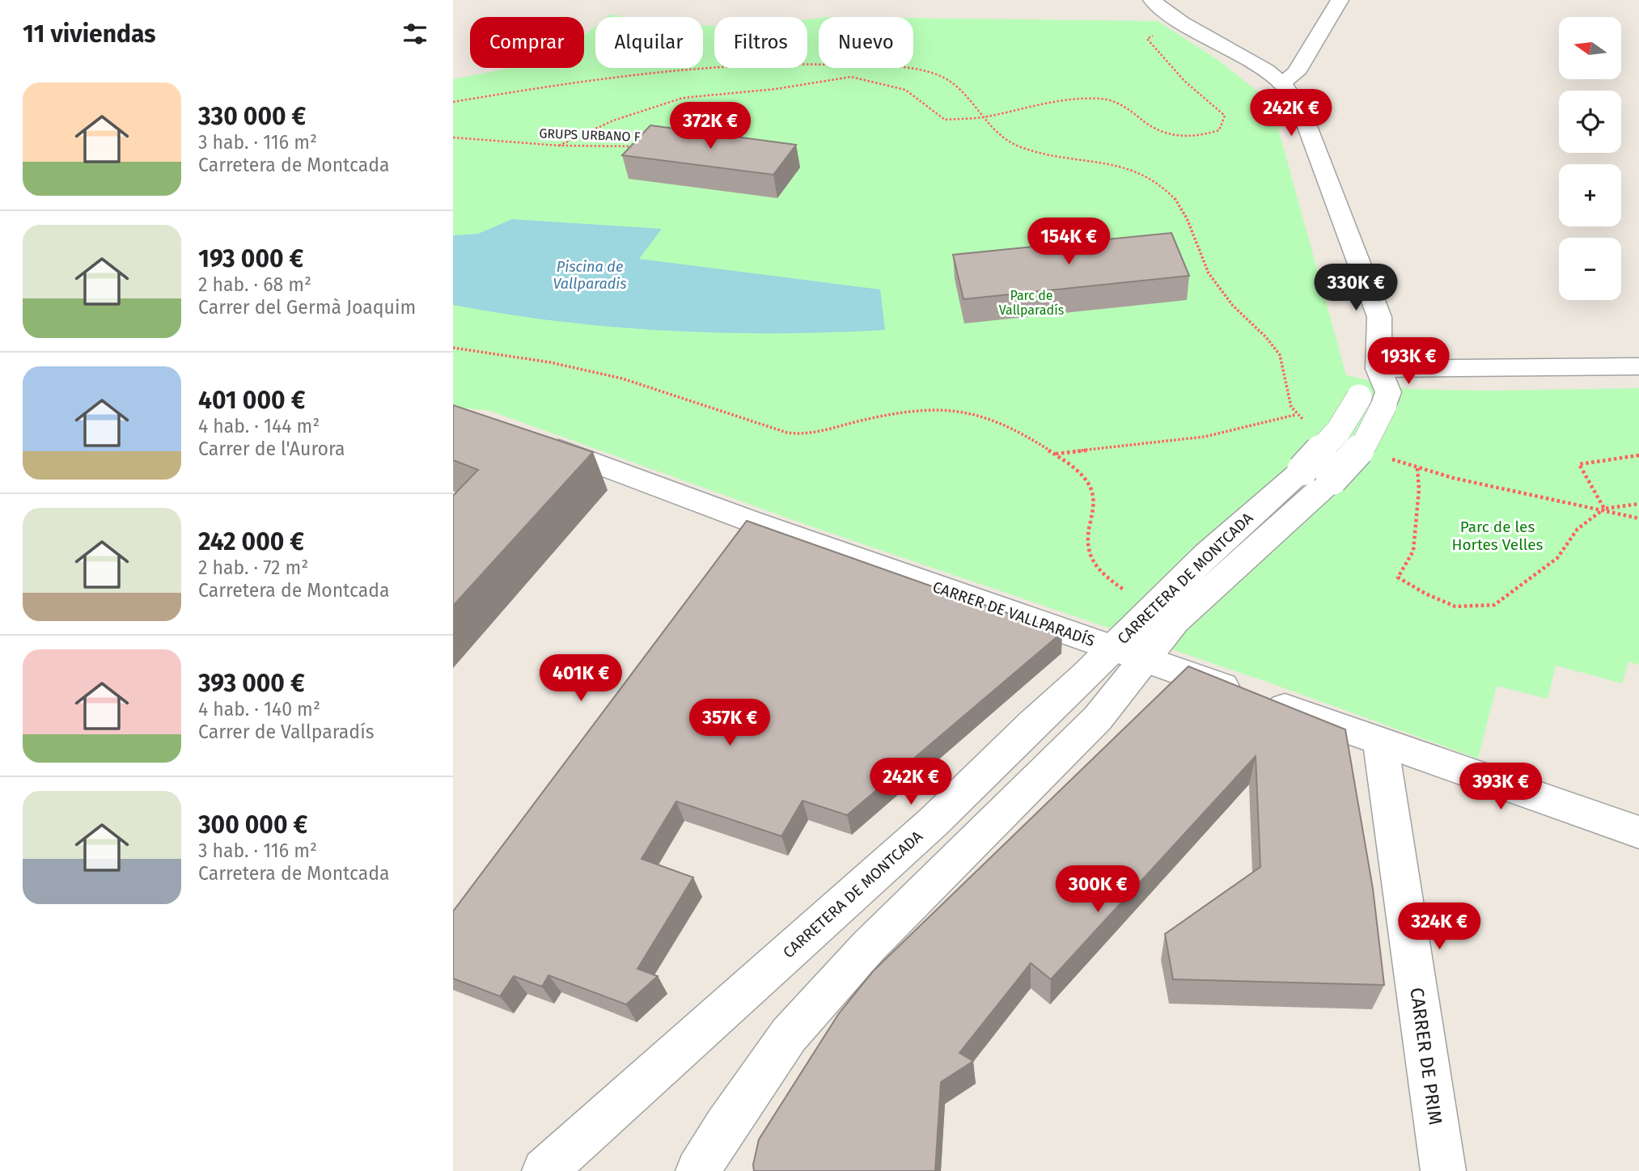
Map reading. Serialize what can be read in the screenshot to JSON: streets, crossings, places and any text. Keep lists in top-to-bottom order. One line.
{"streets":{"street":["CARRETERA DE MONTCADA","CARRER DE VALLPARADÍS","CARRER DE PRIM"],"path":["GRUPS URBANO F"]},"crossings":[["CARRETERA DE MONTCADA","CARRER DE VALLPARADÍS"],["CARRER DE VALLPARADÍS","CARRER DE PRIM"]],"water":["Piscina de Vallparadis"],"parks":["Parc de Vallparadís","Parc de les Hortes Velles"],"north":"left","page":{"heading":"11 viviendas","map_buttons":["+","−"],"chip":["Comprar","Alquilar","Filtros","Nuevo"],"list":[{"name":"330 000 €","note":"3 hab. · 116 m² · Carretera de Montcada"},{"name":"193 000 €","note":"2 hab. · 68 m² · Carrer del Germà Joaquim"},{"name":"401 000 €","note":"4 hab. · 144 m² · Carrer de l'Aurora"},{"name":"242 000 €","note":"2 hab. · 72 m² · Carretera de Montcada"},{"name":"393 000 €","note":"4 hab. · 140 m² · Carrer de Vallparadís"},{"name":"300 000 €","note":"3 hab. · 116 m² · Carretera de Montcada"}],"price":["242K €","372K €","154K €","330K €","193K €","401K €","357K €","242K €","393K €","300K €","324K €"]}}
